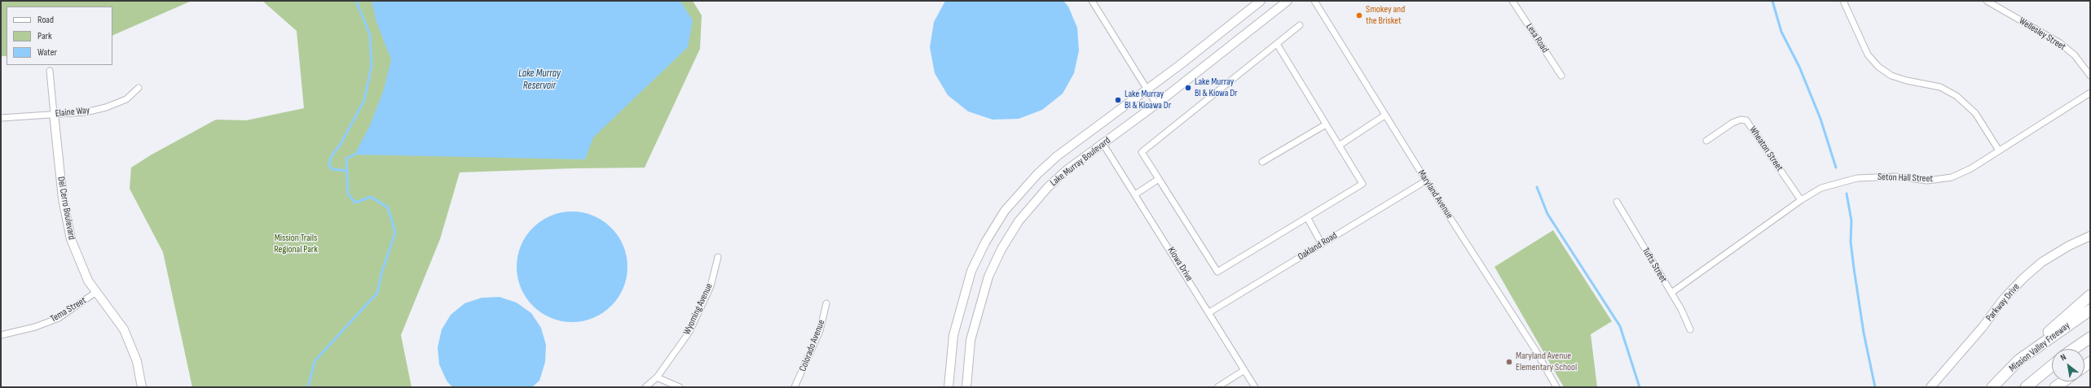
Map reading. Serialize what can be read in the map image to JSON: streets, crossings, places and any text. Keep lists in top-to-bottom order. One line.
{"streets":{"highway":["Mission Valley Freeway"],"main road":["Lake Murray Boulevard","Del Cerro Boulevard","Parkway Drive"],"street":["Wellesley Street","Lesa Road","Elaine Way","Wheaton Street","Seton Hall Street","Maryland Avenue","Oakland Road","Kiowa Drive","Tufts Street","Wyoming Avenue","Tema Street","Colorado Avenue"]},"crossings":[["Elaine Way","Del Cerro Boulevard"],["Wheaton Street","Seton Hall Street"],["Lake Murray Boulevard","Kiowa Drive"],["Seton Hall Street","Tufts Street"],["Maryland Avenue","Oakland Road"],["Del Cerro Boulevard","Tema Street"],["Oakland Road","Kiowa Drive"]],"water":["Lake Murray Reservoir"],"parks":["Mission Trails Regional Park"],"places":["Smokey and the Brisket","Lake Murray Bl & Kiowa Dr","Lake Murray Bl & Kioawa Dr","Maryland Avenue Elementary School"],"legend":["Road","Park","Water"],"north":"top left"}
